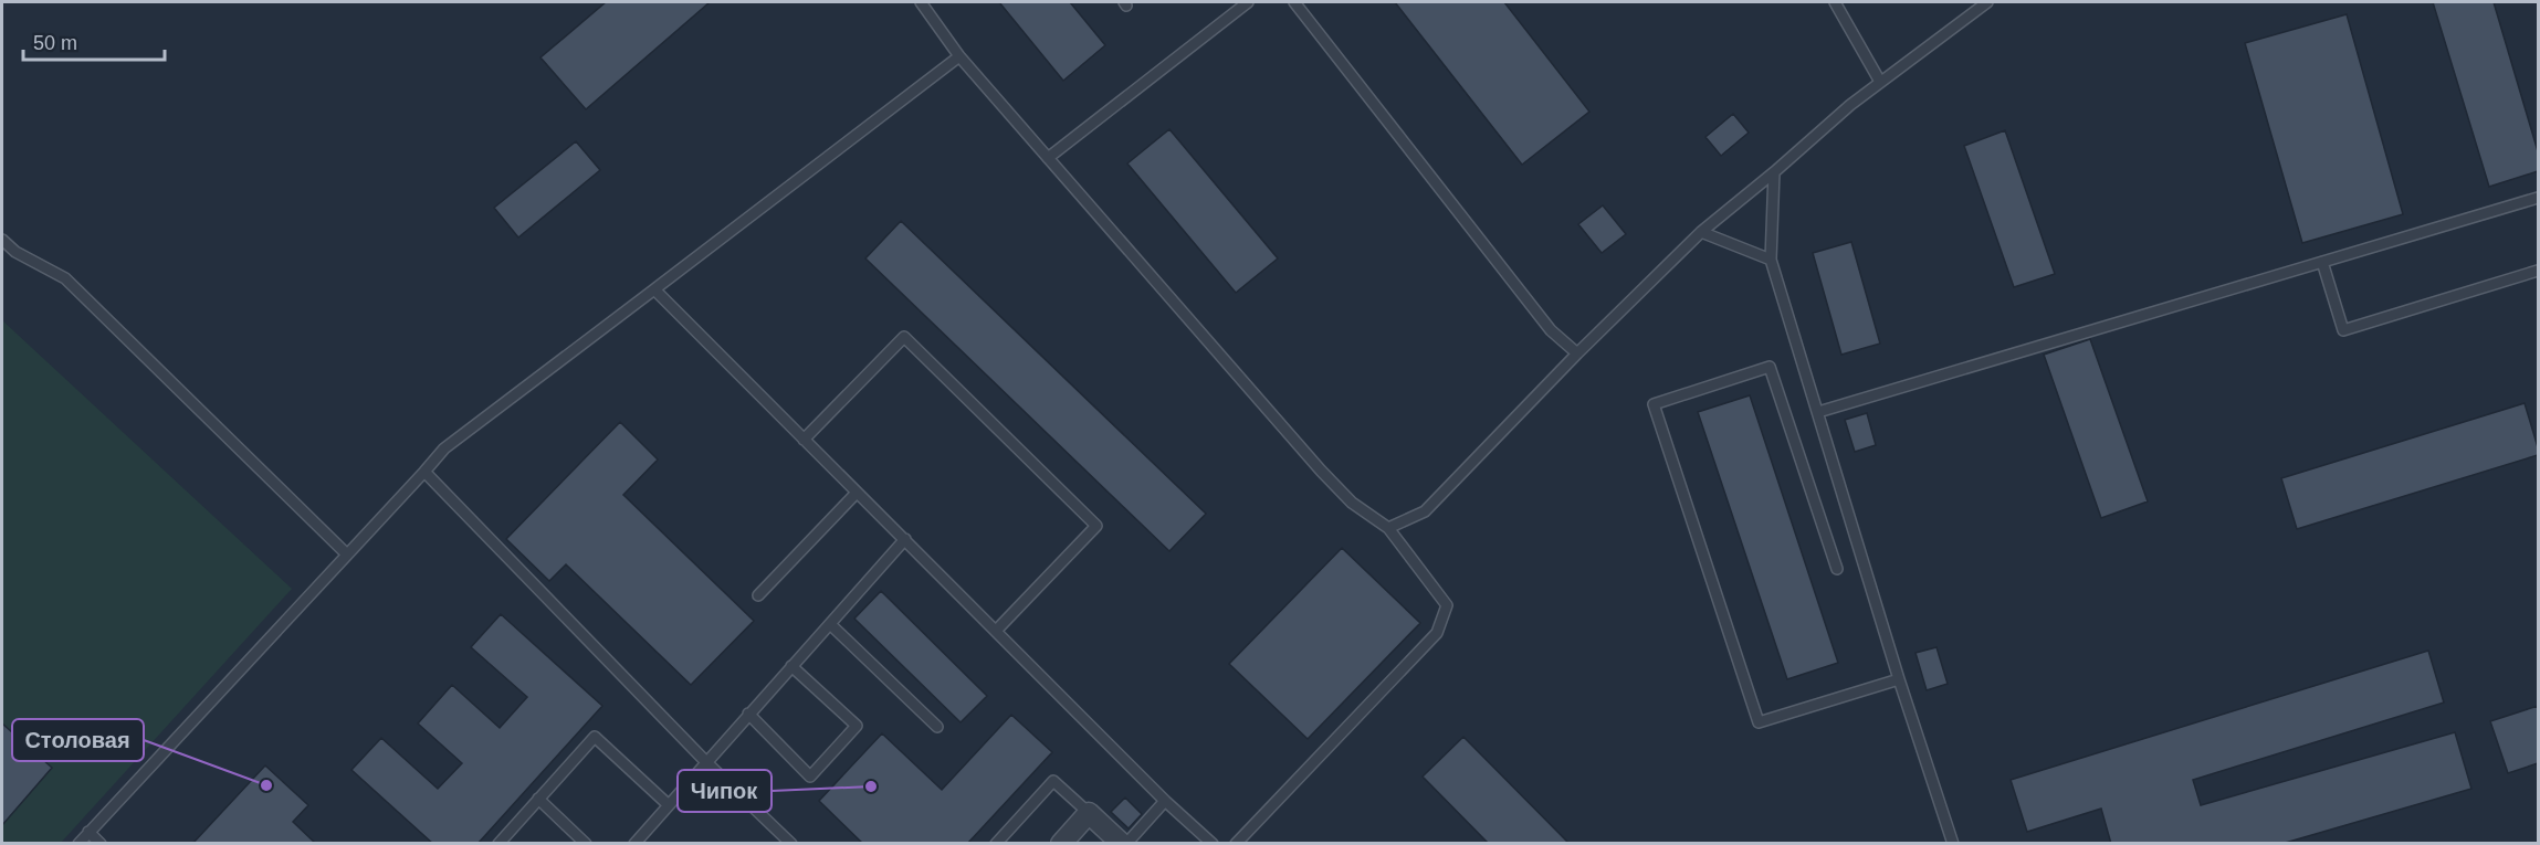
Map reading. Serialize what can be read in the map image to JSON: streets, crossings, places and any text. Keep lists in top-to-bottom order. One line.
{"places":["Столовая","Чипок"],"scale_bar":"50 m"}
